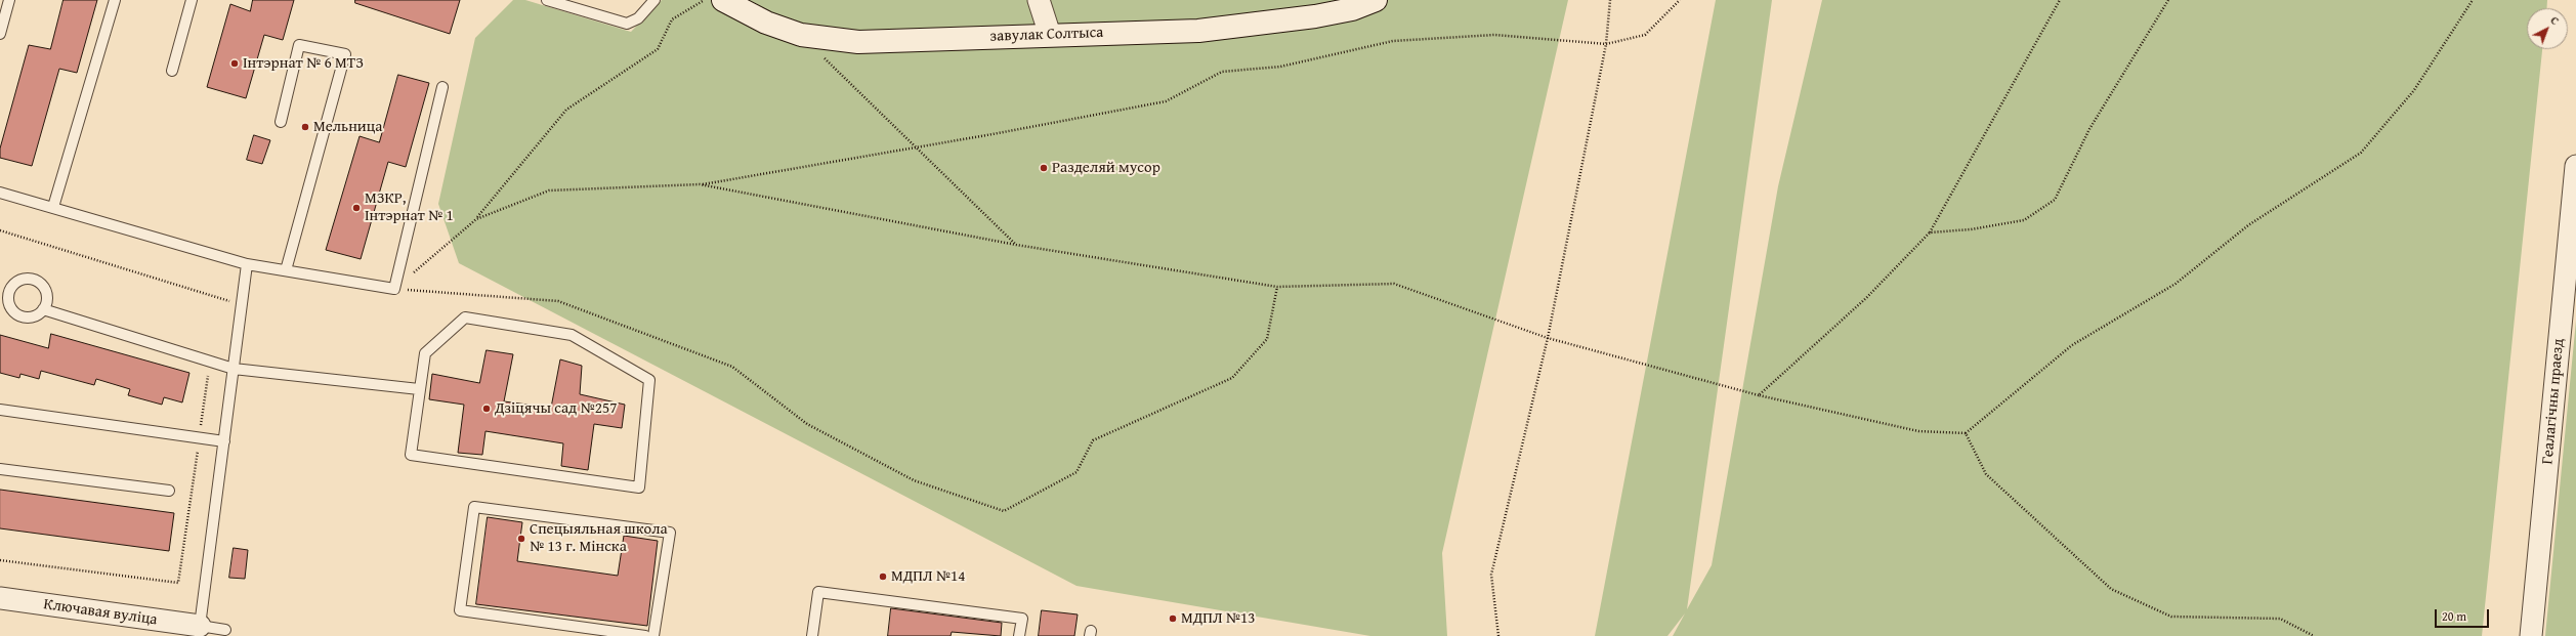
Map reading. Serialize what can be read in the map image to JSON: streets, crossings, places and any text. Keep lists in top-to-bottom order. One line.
{"streets":{"street":["завулак Солтыса","Геалагічны праезд","Ключавая вуліца"]},"places":["Інтэрнат № 6 МТЗ","Мельница","Разделяй мусор","МЗКР, Інтэрнат № 1","Дзіцячы сад №257","Спецыяльная школа № 13 г. Мінска","МДПЛ №14","МДПЛ №13"],"scale_bar":"20 m","north":"top right"}
